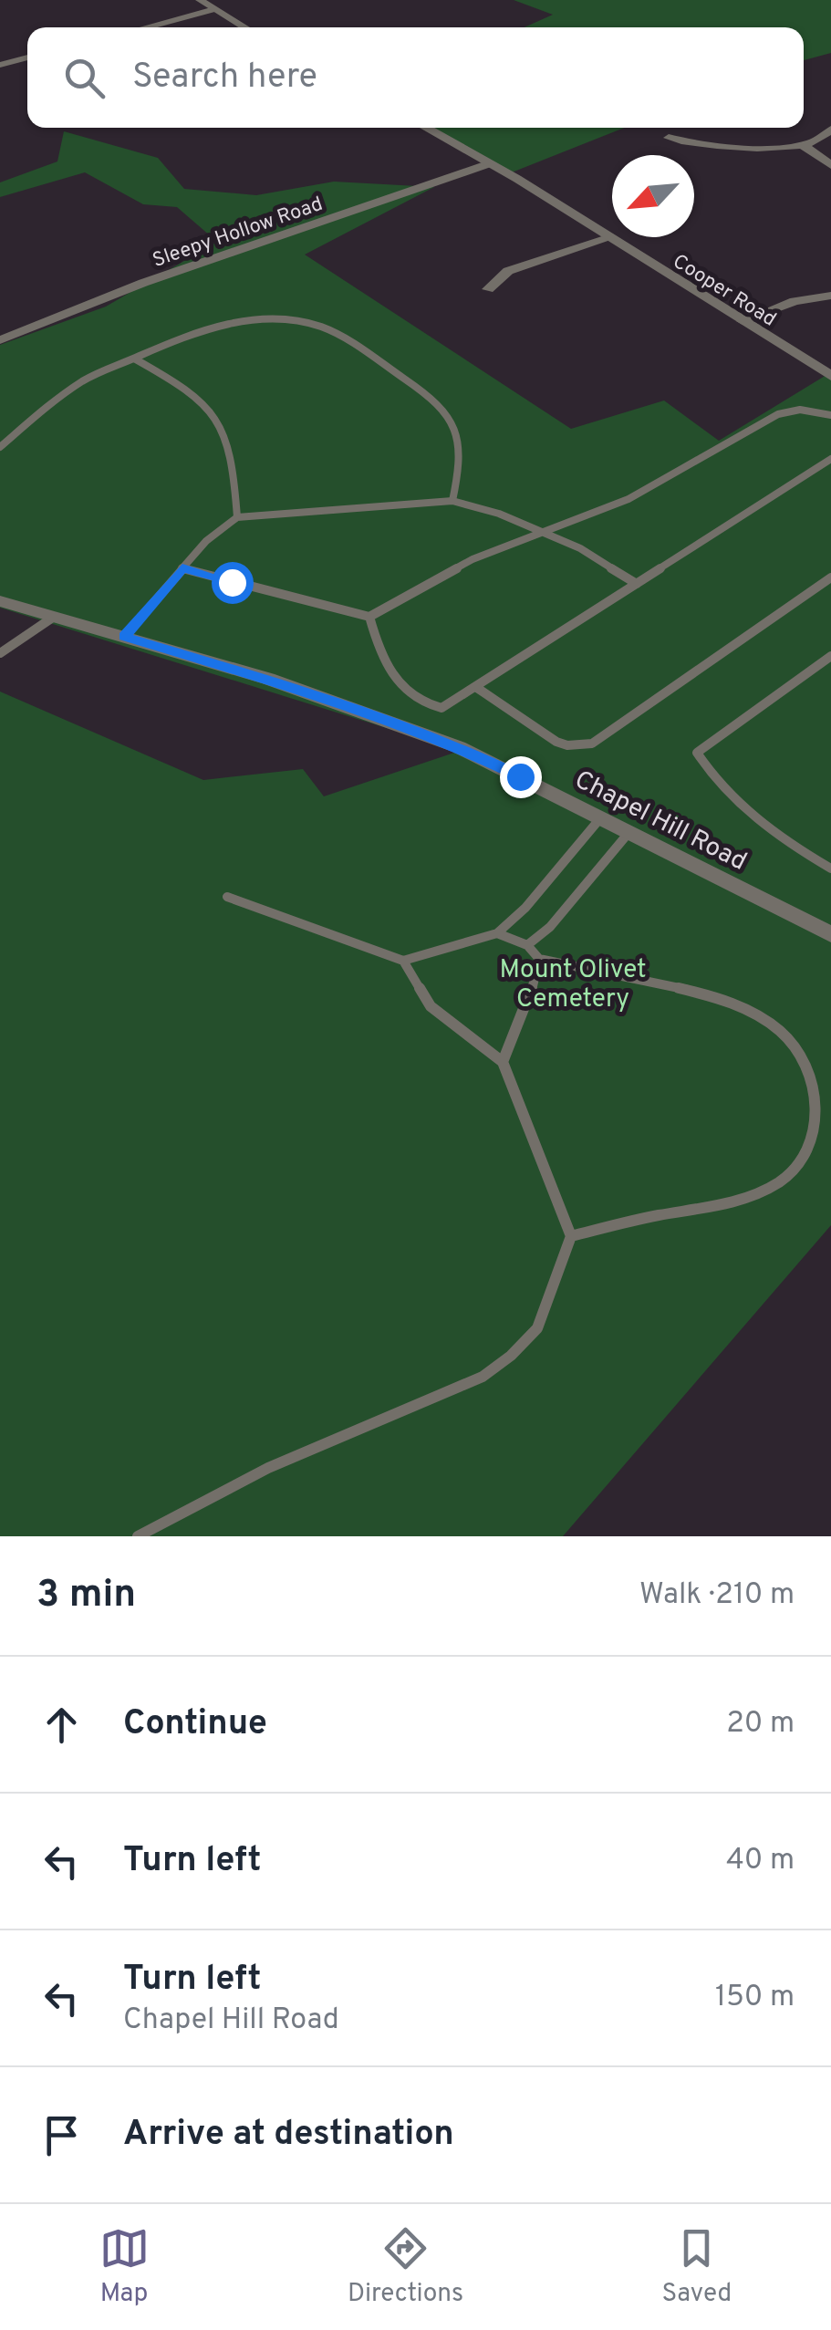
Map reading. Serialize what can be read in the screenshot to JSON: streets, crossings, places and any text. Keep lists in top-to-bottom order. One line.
{"streets":{"street":["Sleepy Hollow Road","Cooper Road","Chapel Hill Road"]},"crossings":[["Sleepy Hollow Road","Cooper Road"]],"parks":["Mount Olivet Cemetery"],"north":"bottom left","page":{"search":"Search here","heading":["3 min","Walk · 210 m"],"list":[["Continue","20 m"],["Turn left","40 m"],["Turn left","Chapel Hill Road","150 m"],"Arrive at destination"],"nav":["Map","Directions","Saved"]}}
